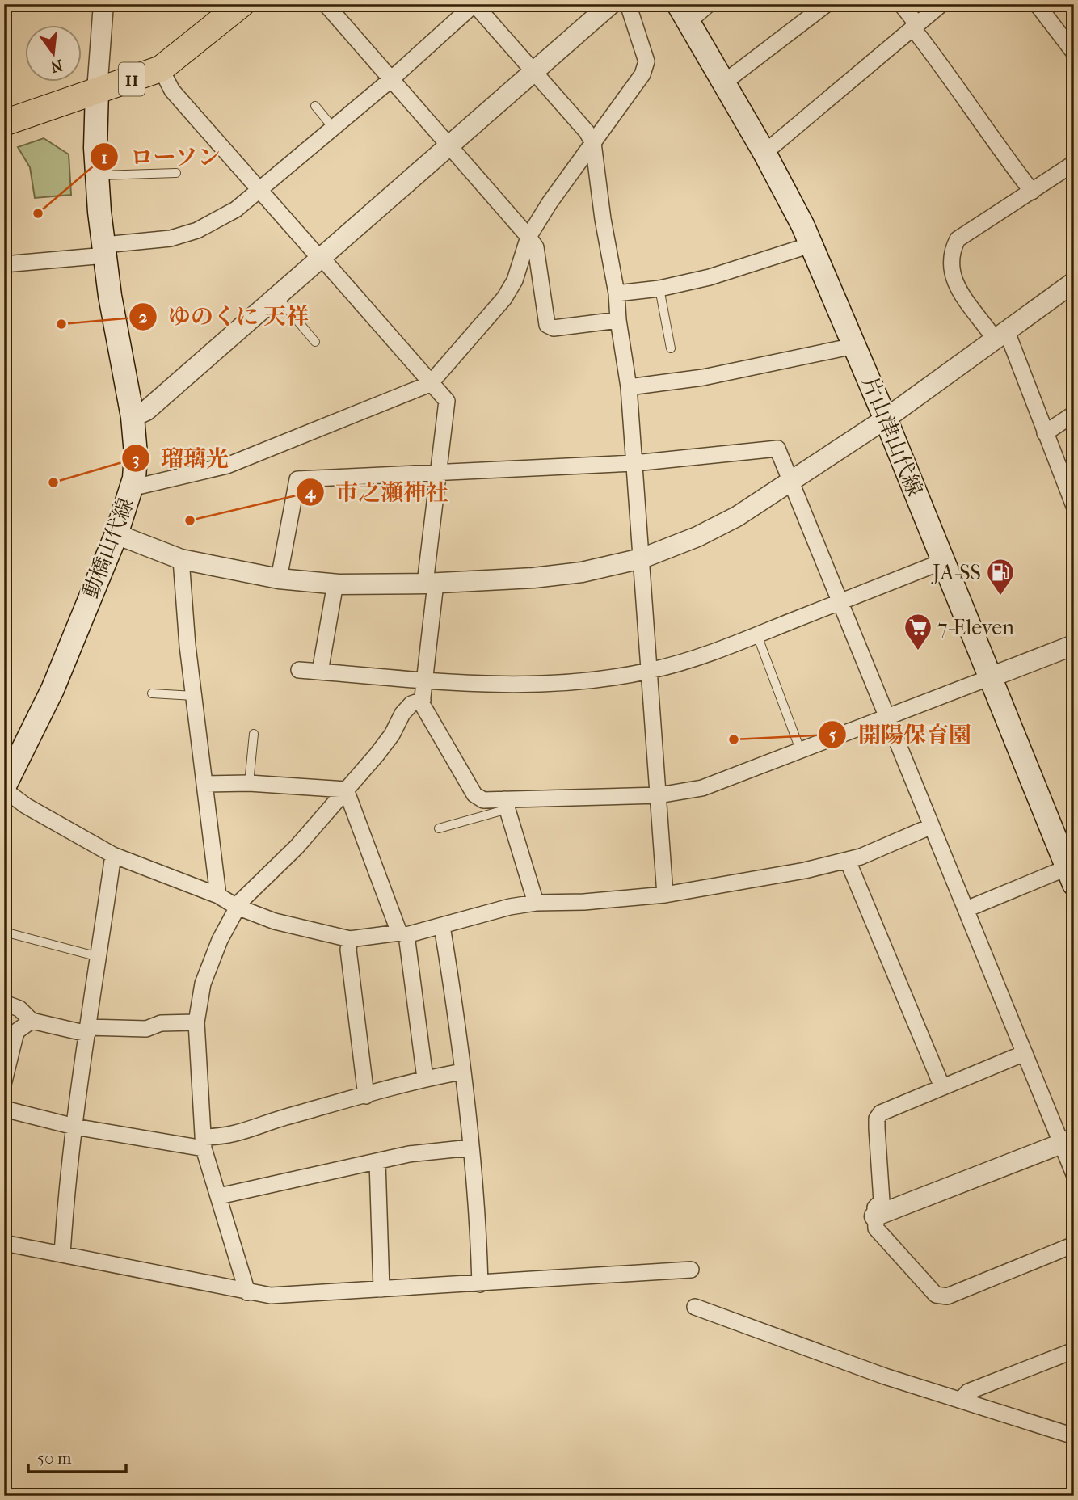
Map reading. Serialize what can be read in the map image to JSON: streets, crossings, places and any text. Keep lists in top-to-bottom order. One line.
{"streets":{"main road":["11","片山津山代線","動橋山代線"]},"crossings":[["11","動橋山代線"]],"places":{"other":["ローソン","ゆのくに 天祥","瑠璃光","市之瀬神社","開陽保育園"],"fuel station":["JA-SS"],"supermarket":["7-Eleven"]},"scale_bar":"50 m","north":"bottom"}
